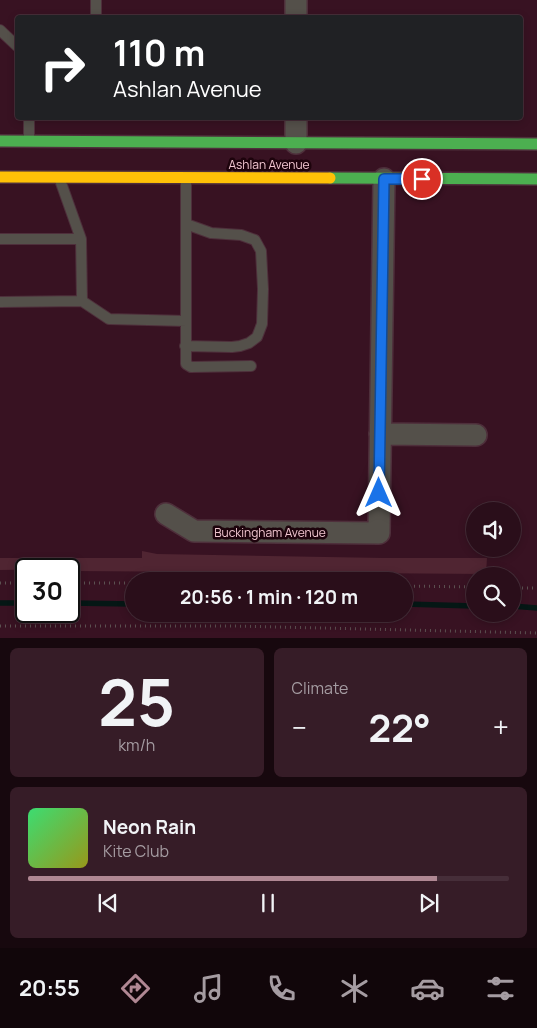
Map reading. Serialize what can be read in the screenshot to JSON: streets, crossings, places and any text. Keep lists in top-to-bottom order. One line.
{"streets":{"main road":["Ashlan Avenue"],"street":["Buckingham Avenue"]},"page":{"turn":["110 m","Ashlan Avenue"],"limit":"30","trip":"20:56 · 1 min · 120 m","tile":[["25","km/h"],"Climate"],"heat":["−","22°","+"],"song":["Neon Rain","Kite Club"],"tabs":"20:55"}}
